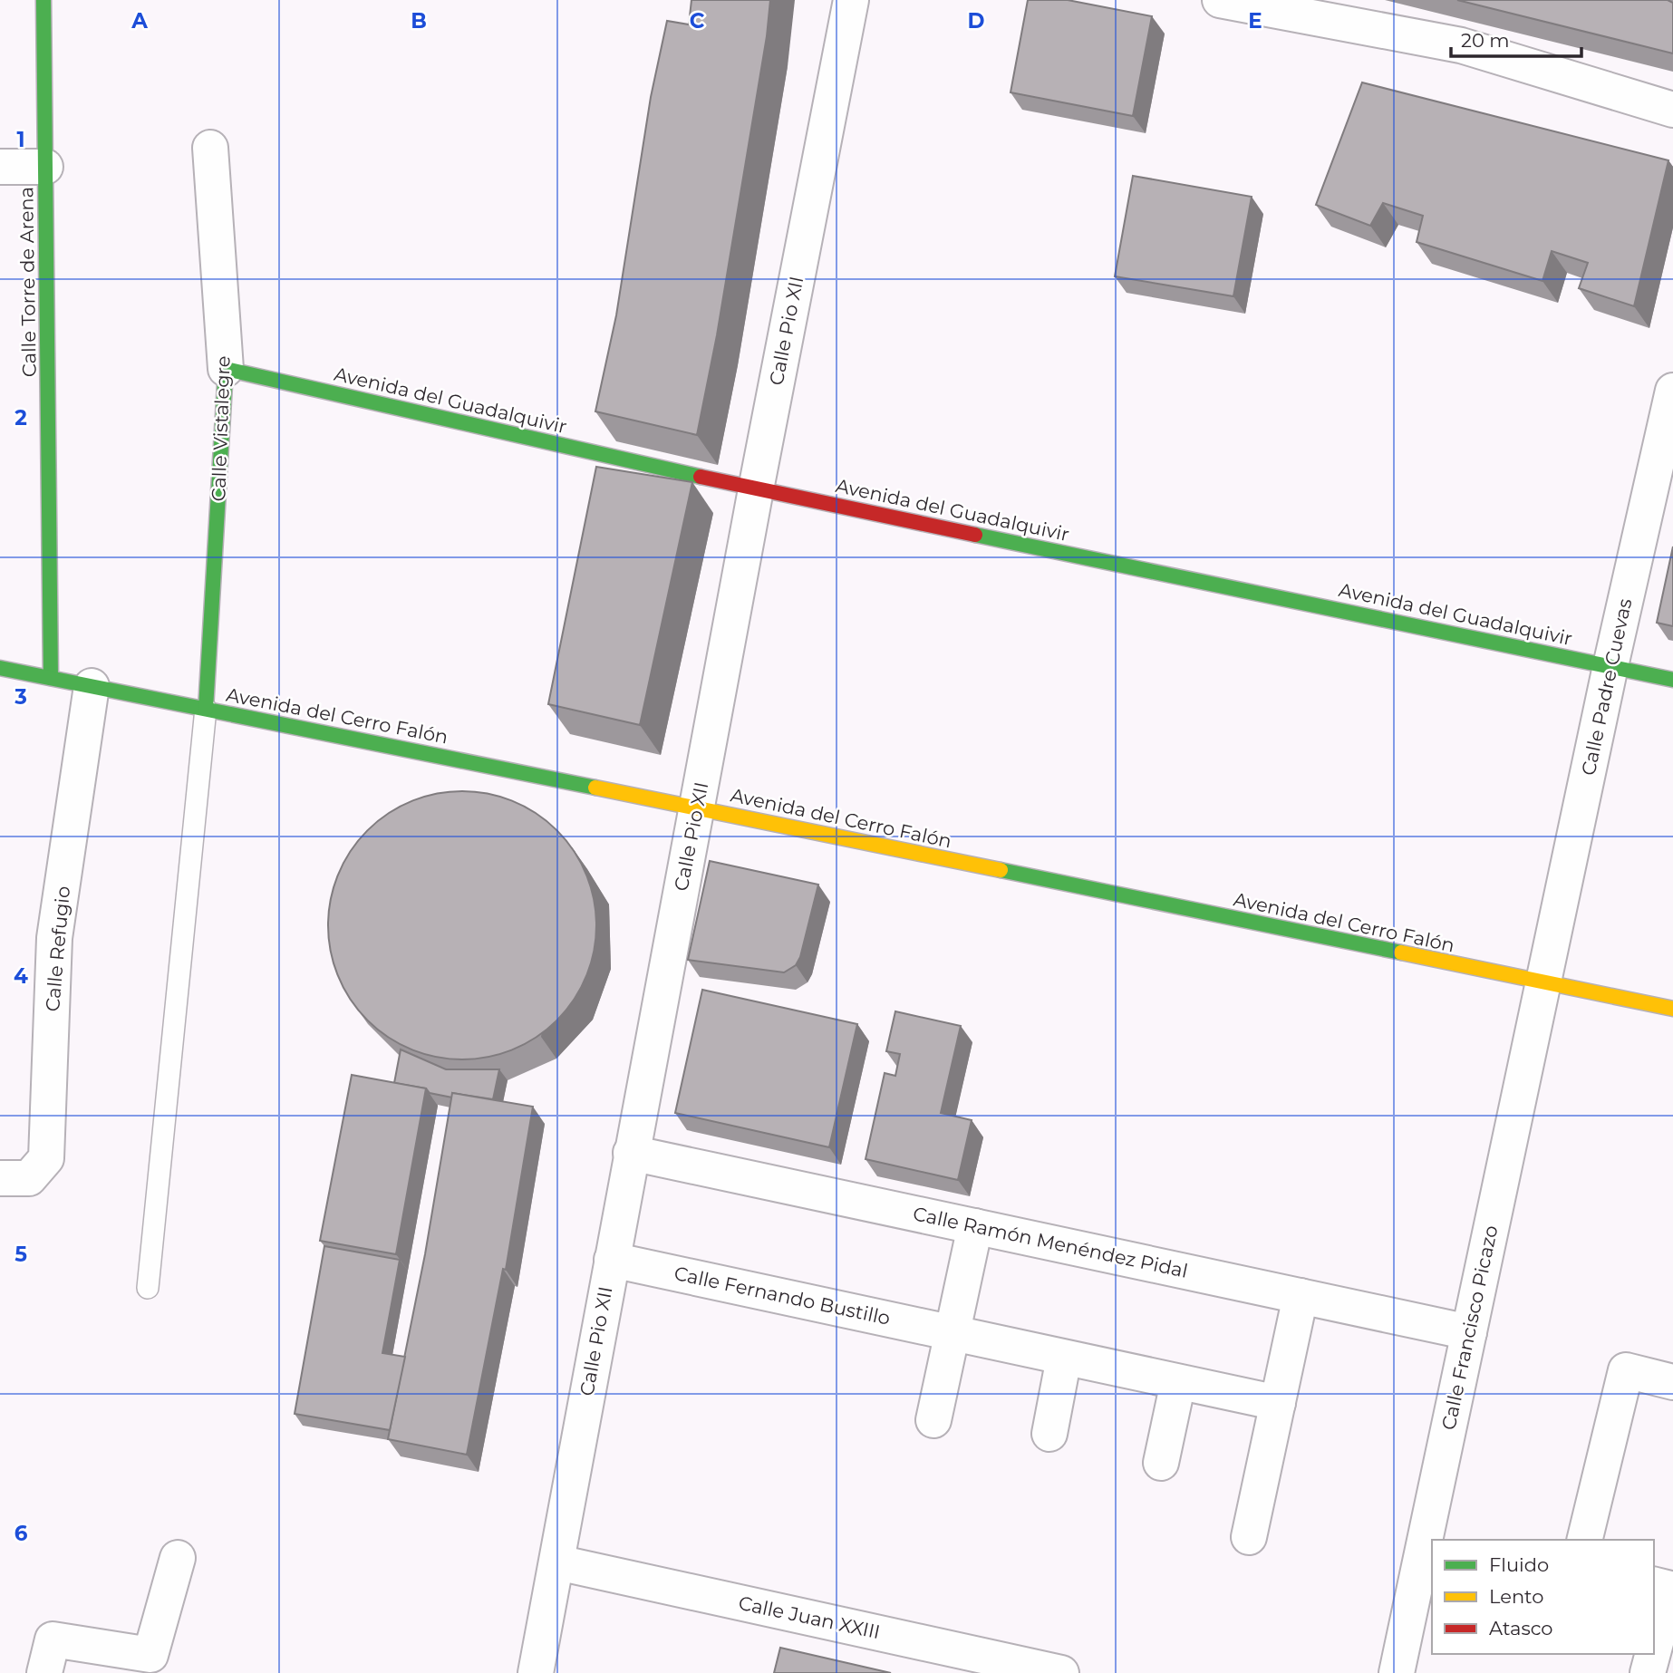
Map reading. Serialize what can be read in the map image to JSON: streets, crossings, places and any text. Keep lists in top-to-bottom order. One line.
{"streets":{"street":["Calle Torre de Arena","Calle Pio XII","Avenida del Guadalquivir","Calle Vistalegre","Calle Padre Cuevas","Avenida del Cerro Falón","Calle Refugio","Calle Ramón Menéndez Pidal","Calle Fernando Bustillo","Calle Francisco Picazo","Calle Juan XXIII"]},"crossings":[["Calle Torre de Arena","Avenida del Cerro Falón"],["Calle Pio XII","Avenida del Guadalquivir"],["Calle Pio XII","Avenida del Cerro Falón"],["Calle Pio XII","Calle Ramón Menéndez Pidal"],["Calle Pio XII","Calle Fernando Bustillo"],["Calle Pio XII","Calle Juan XXIII"],["Avenida del Guadalquivir","Calle Vistalegre"],["Avenida del Guadalquivir","Calle Padre Cuevas"],["Calle Vistalegre","Avenida del Cerro Falón"],["Calle Padre Cuevas","Avenida del Cerro Falón"],["Calle Padre Cuevas","Calle Francisco Picazo"],["Avenida del Cerro Falón","Calle Refugio"],["Avenida del Cerro Falón","Calle Francisco Picazo"],["Calle Ramón Menéndez Pidal","Calle Francisco Picazo"]],"legend":["Fluido","Lento","Atasco"],"scale_bar":"20 m","grid":{"columns":["A","B","C","D","E"],"rows":["1","2","3","4","5","6"]}}
